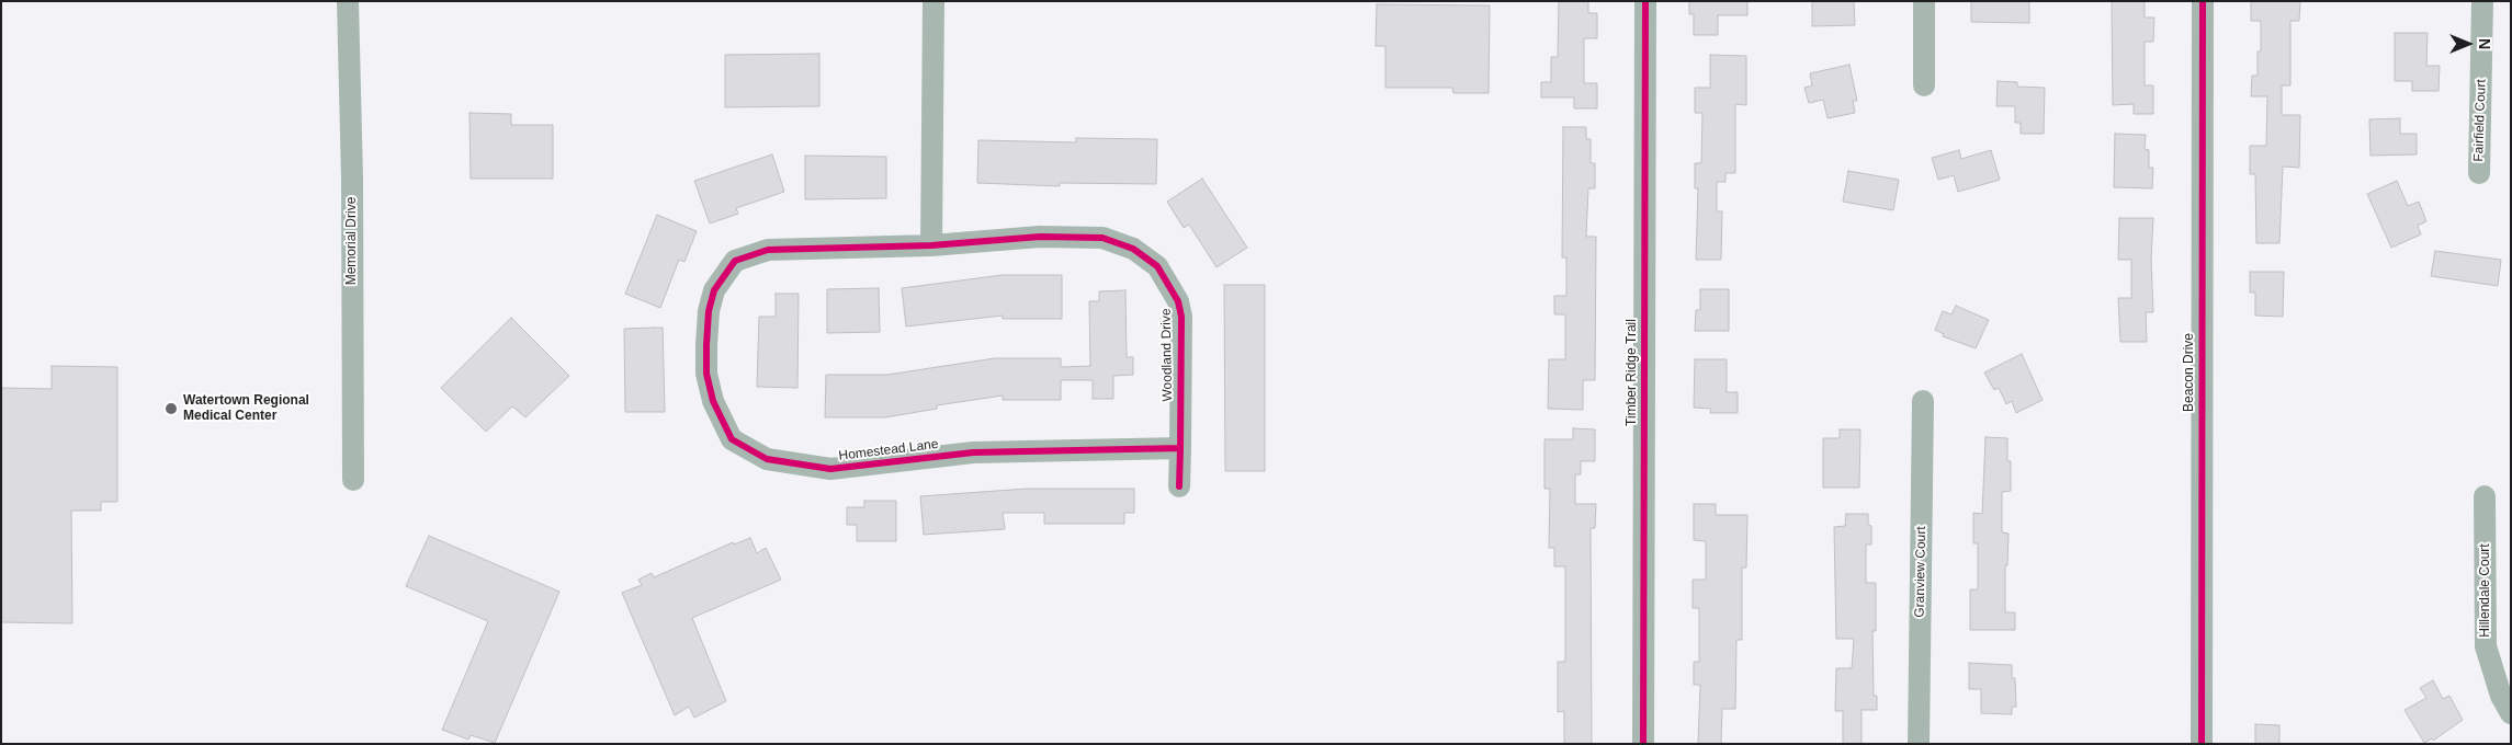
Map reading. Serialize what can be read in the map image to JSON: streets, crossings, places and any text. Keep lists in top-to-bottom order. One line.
{"streets":{"street":["Fairfield Court","Memorial Drive","Woodland Drive","Timber Ridge Trail","Beacon Drive","Homestead Lane","Granview Court","Hillendale Court"]},"crossings":[["Woodland Drive","Homestead Lane"]],"places":["Watertown Regional Medical Center"],"north":"right"}
